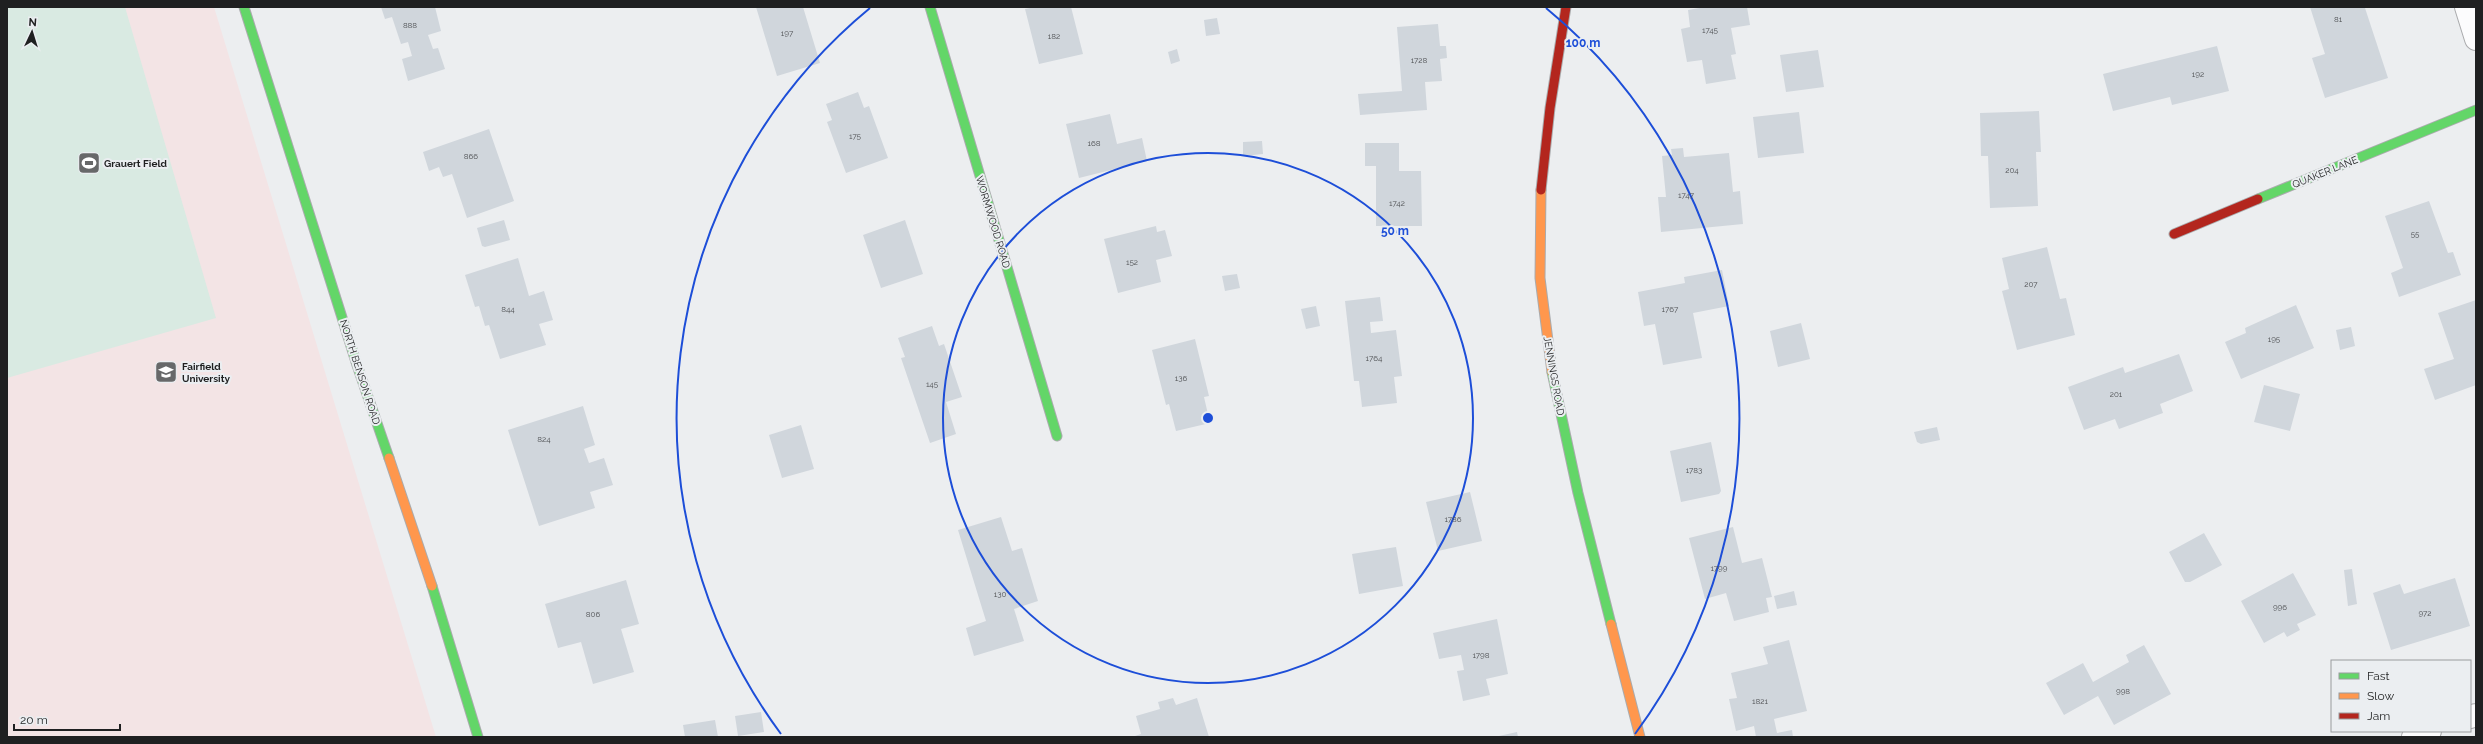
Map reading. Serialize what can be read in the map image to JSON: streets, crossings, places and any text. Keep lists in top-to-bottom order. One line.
{"streets":{"street":["QUAKER LANE","WORMWOOD ROAD","NORTH BENSON ROAD","JENNINGS ROAD"]},"places":{"sports":["Grauert Field"],"school or university":["Fairfield University"]},"house_numbers":["81","888","1745","197","182","1728","192","175","168","866","204","1747","1742","55","152","207","844","1767","195","1764","136","145","201","824","1783","1786","1799","130","996","972","806","1798","998","1821"],"legend":["Fast","Slow","Jam"],"scale_bar":"20 m","north":"top","rings":["100 m","50 m"]}
